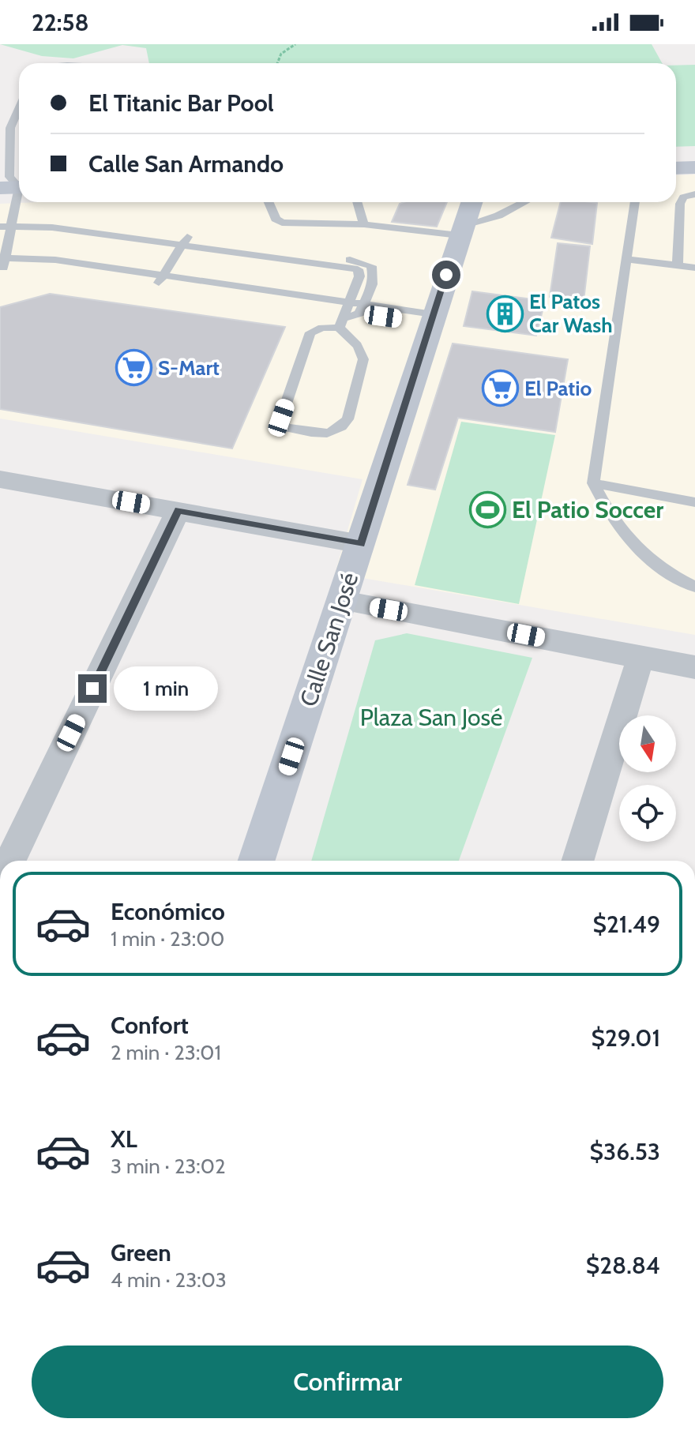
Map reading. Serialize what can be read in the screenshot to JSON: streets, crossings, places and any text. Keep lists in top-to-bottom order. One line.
{"streets":{"street":["Calle San José"]},"parks":["Plaza San José"],"places":{"building":["El Patos Car Wash"],"supermarket":["S-Mart","El Patio"],"sports":["El Patio Soccer"]},"north":"bottom","page":{"status":"22:58","banner":["El Titanic Bar Pool","Calle San Armando"],"bubble":"1 min","list":[{"name":"Económico","note":"1 min · 23:00","value":"$21.49"},{"name":"Confort","note":"2 min · 23:01","value":"$29.01"},{"name":"XL","note":"3 min · 23:02","value":"$36.53"},{"name":"Green","note":"4 min · 23:03","value":"$28.84"}],"buttons":"Confirmar"}}
